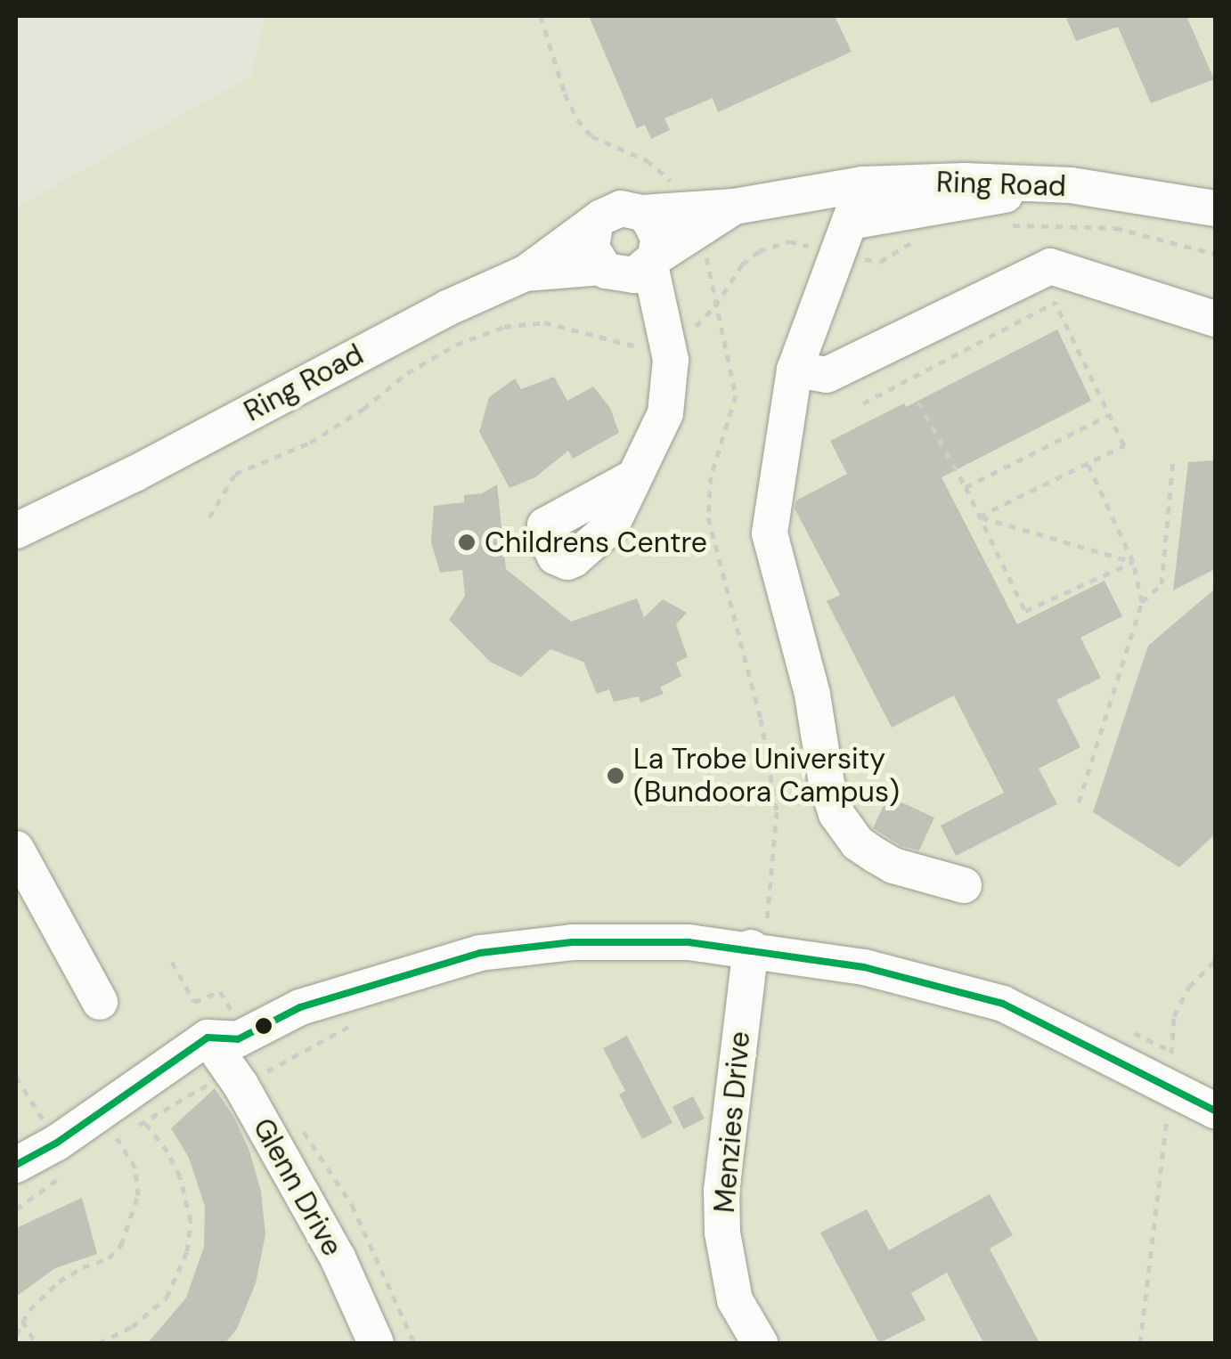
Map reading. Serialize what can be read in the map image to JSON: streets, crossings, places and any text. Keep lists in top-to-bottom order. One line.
{"streets":{"street":["Ring Road","Menzies Drive","Glenn Drive"]},"places":["Childrens Centre","La Trobe University (Bundoora Campus)"]}
